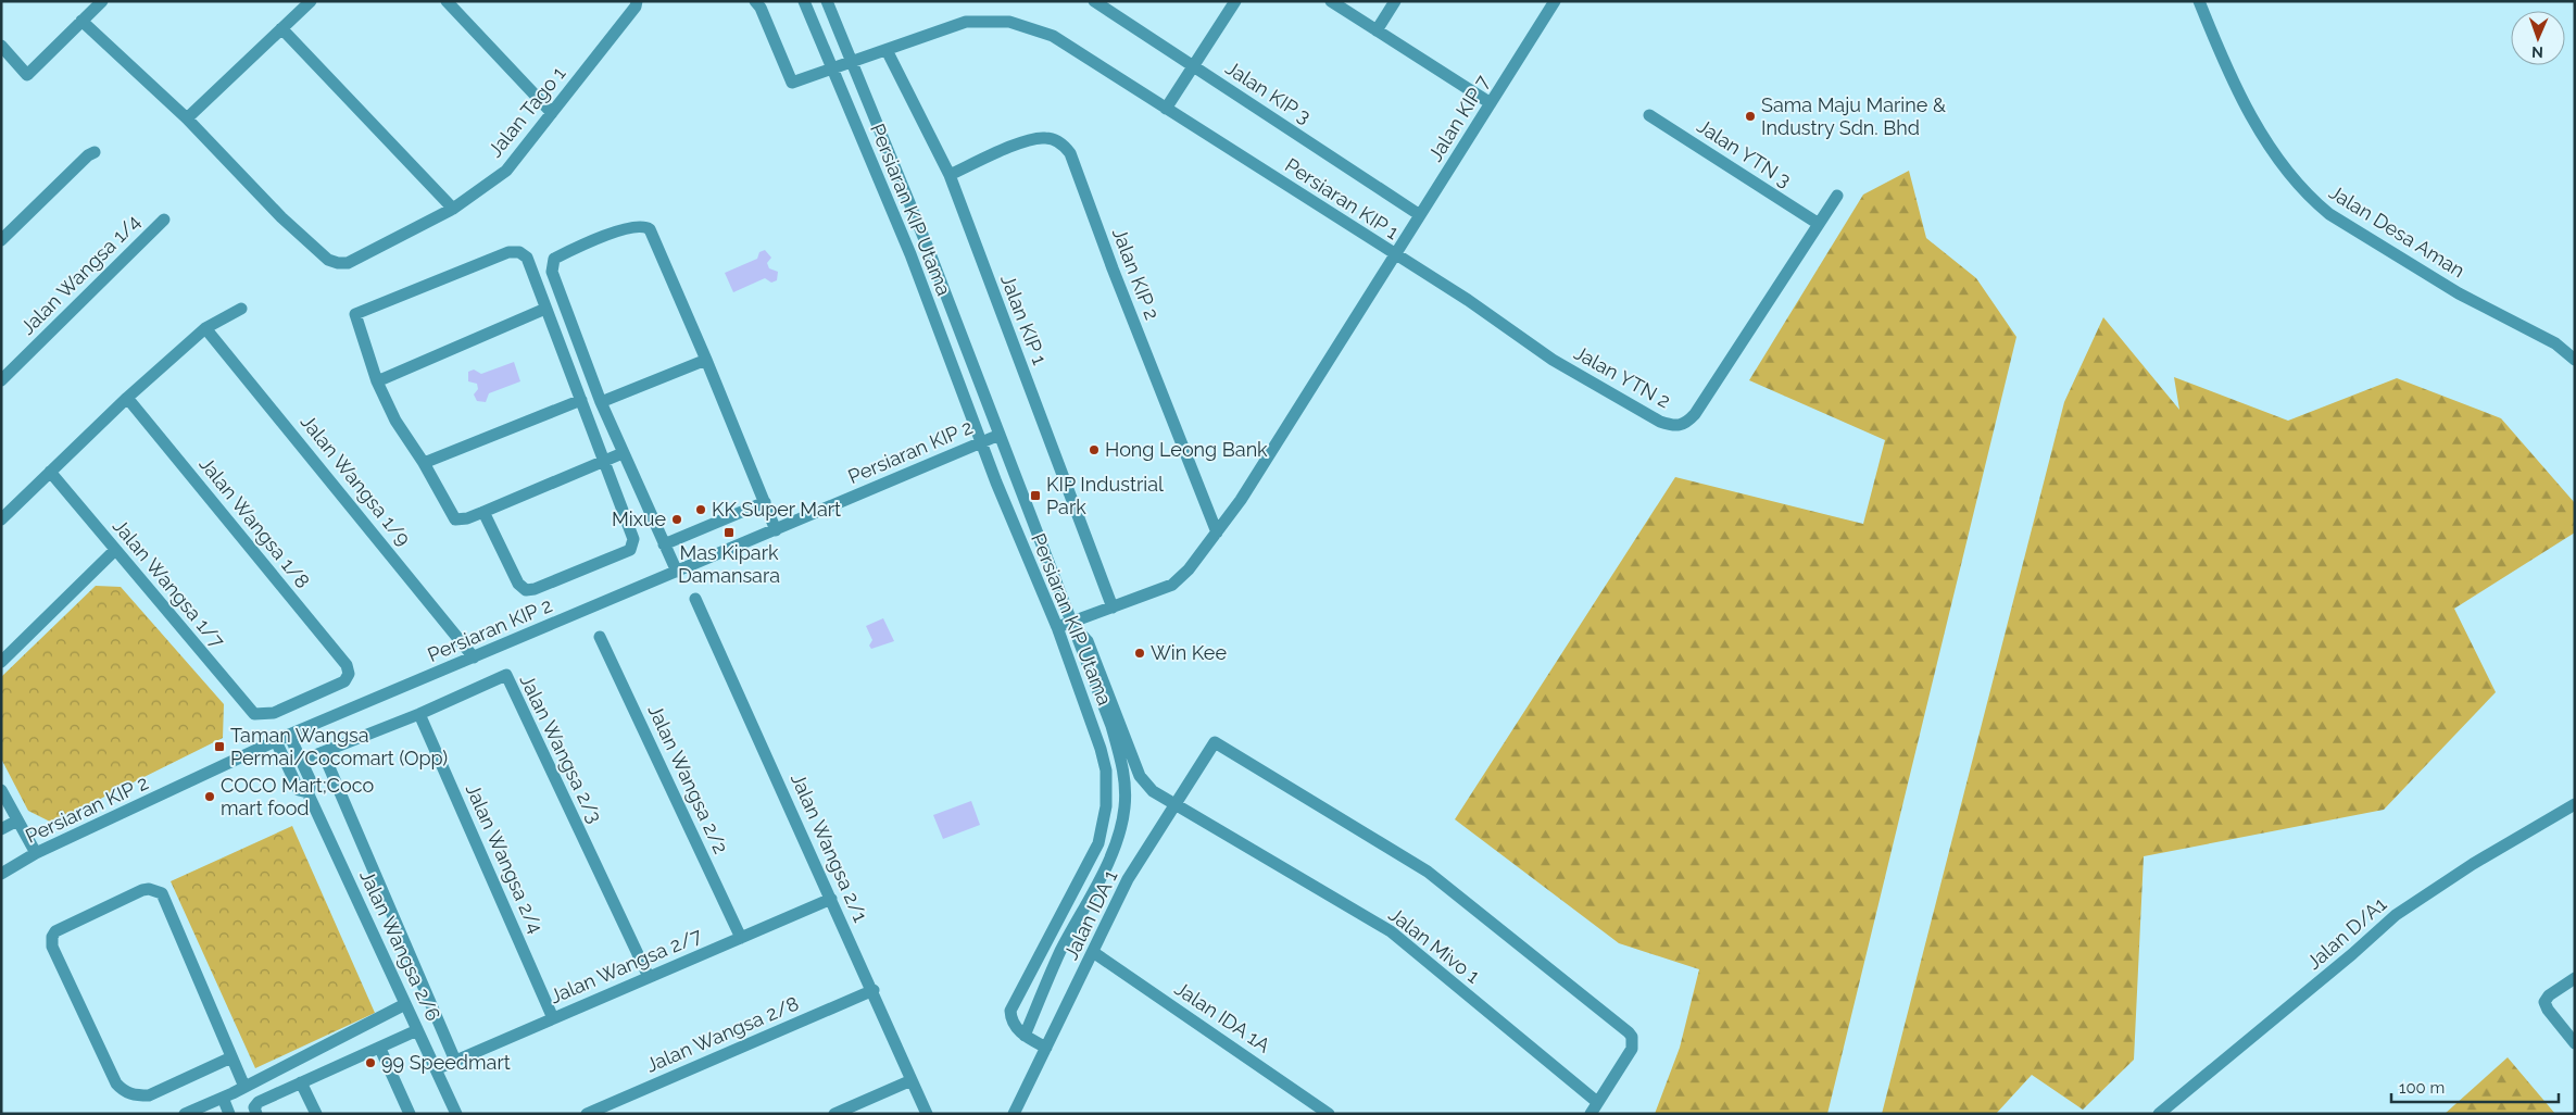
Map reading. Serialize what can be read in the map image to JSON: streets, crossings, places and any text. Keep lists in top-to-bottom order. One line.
{"streets":{"street":["Jalan KIP 3","Jalan Tago 1","Jalan KIP 7","Jalan YTN 3","Persiaran KIP 1","Persiaran KIP Utama","Jalan Desa Aman","Jalan KIP 2","Jalan Wangsa 1/4","Jalan KIP 1","Jalan YTN 2","Persiaran KIP 2","Jalan Wangsa 1/9","Jalan Wangsa 1/8","Jalan Wangsa 1/7","Jalan Wangsa 2/3","Jalan Wangsa 2/2","Jalan Wangsa 2/1","Jalan Wangsa 2/4","Jalan IDA 1","Jalan D/A1","Jalan Wangsa 2/6","Jalan Mivo 1","Jalan Wangsa 2/7","Jalan IDA 1A","Jalan Wangsa 2/8"]},"crossings":[["Jalan KIP 3","Jalan KIP 7"],["Jalan KIP 7","Persiaran KIP 1"],["Jalan KIP 7","Jalan YTN 2"],["Jalan YTN 3","Jalan YTN 2"],["Persiaran KIP 1","Persiaran KIP Utama"],["Persiaran KIP 1","Jalan KIP 2"],["Persiaran KIP 1","Jalan KIP 1"],["Persiaran KIP 1","Jalan YTN 2"],["Persiaran KIP 1","Jalan Mivo 1"],["Persiaran KIP Utama","Persiaran KIP 2"],["Persiaran KIP Utama","Jalan IDA 1"],["Persiaran KIP Utama","Jalan Mivo 1"],["Jalan KIP 2","Jalan KIP 1"],["Persiaran KIP 2","Jalan Wangsa 1/9"],["Persiaran KIP 2","Jalan Wangsa 2/6"],["Jalan Wangsa 1/8","Jalan Wangsa 1/7"],["Jalan Wangsa 2/3","Jalan Wangsa 2/4"],["Jalan Wangsa 2/3","Jalan Wangsa 2/6"],["Jalan Wangsa 2/3","Jalan Wangsa 2/7"],["Jalan Wangsa 2/2","Jalan Wangsa 2/7"],["Jalan Wangsa 2/1","Jalan Wangsa 2/7"],["Jalan Wangsa 2/1","Jalan Wangsa 2/8"],["Jalan Wangsa 2/4","Jalan Wangsa 2/7"],["Jalan IDA 1","Jalan Mivo 1"],["Jalan IDA 1","Jalan IDA 1A"],["Jalan Wangsa 2/6","Jalan Wangsa 2/7"]],"places":{"other":["Sama Maju Marine & Industry Sdn. Bhd","Hong Leong Bank","KK Super Mart","Mixue","Win Kee","COCO Mart;Coco mart food","99 Speedmart"],"transit":["KIP Industrial Park","Mas Kipark Damansara","Taman Wangsa Permai/Cocomart (Opp)"]},"scale_bar":"100 m","north":"bottom"}
